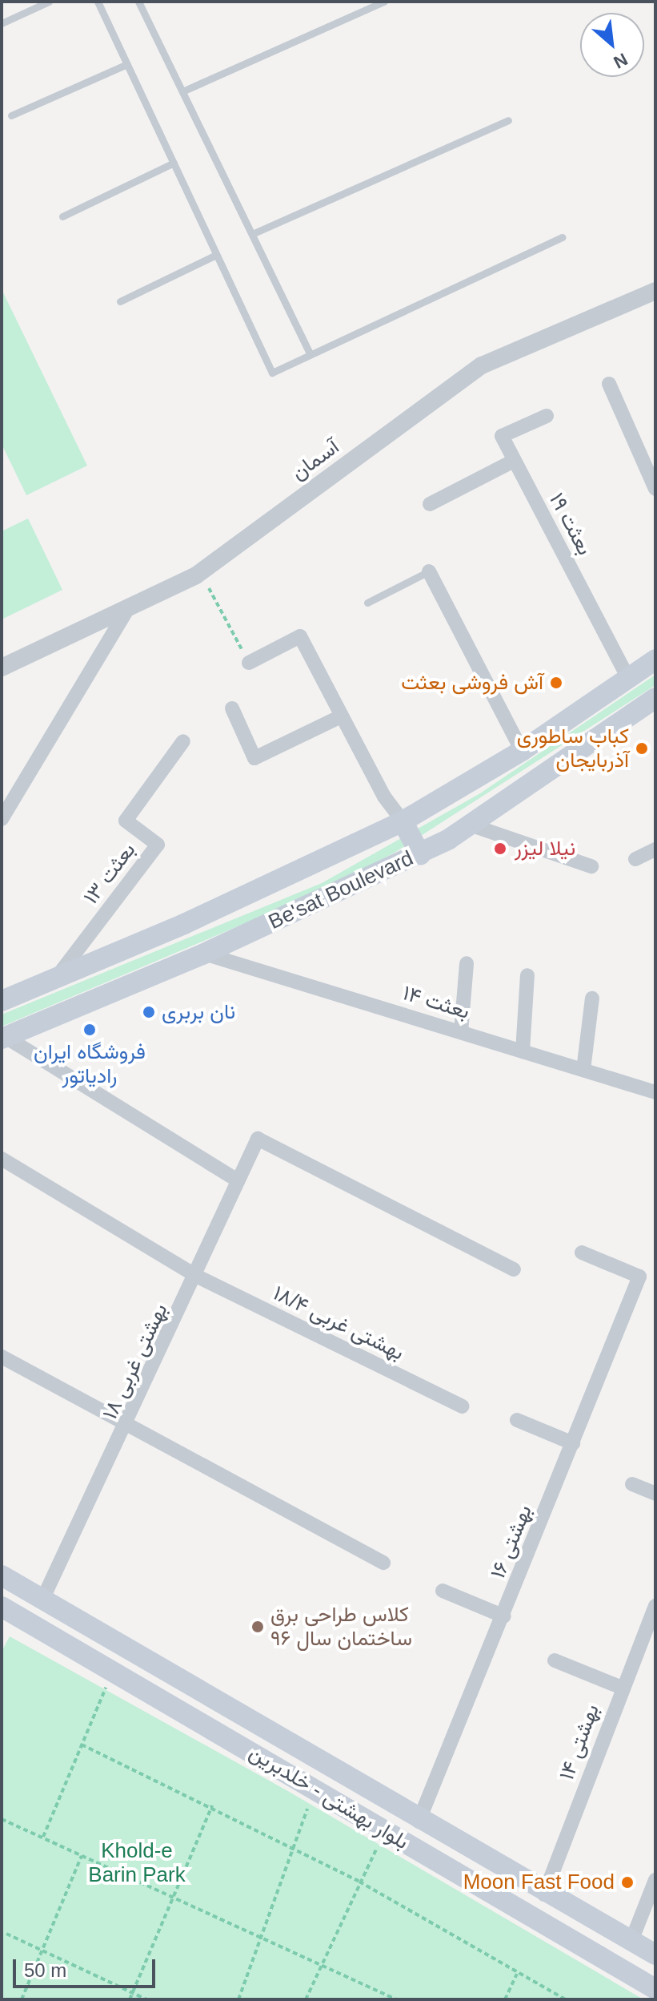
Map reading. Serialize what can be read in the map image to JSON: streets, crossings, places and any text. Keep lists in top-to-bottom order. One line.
{"streets":{"main road":["Be'sat Boulevard","بلوار بهشتی - خلدبرین"],"street":["آسمان","بعثت ۱۹","۱۳ بعثت","بعثت ۱۴","بهشتی غربی ۱۸/۴","بهشتی غربی ۱۸","۱۶ بهشتی","۱۴ بهشتی"]},"crossings":[["بعثت ۱۹","Be'sat Boulevard"],["۱۳ بعثت","Be'sat Boulevard"],["Be'sat Boulevard","بعثت ۱۴"],["بهشتی غربی ۱۸/۴","بهشتی غربی ۱۸"],["بهشتی غربی ۱۸","بلوار بهشتی - خلدبرین"],["۱۶ بهشتی","بلوار بهشتی - خلدبرین"],["۱۴ بهشتی","بلوار بهشتی - خلدبرین"]],"parks":["Khold-e Barin Park"],"places":["آش فروشی بعثت","کباب ساطوری آذربایجان","نیلا لیزر","نان بربری","فروشگاه ایران رادیاتور","کلاس طراحی برق ساختمان سال ۹۶","Moon Fast Food"],"scale_bar":"50 m","north":"bottom right"}
